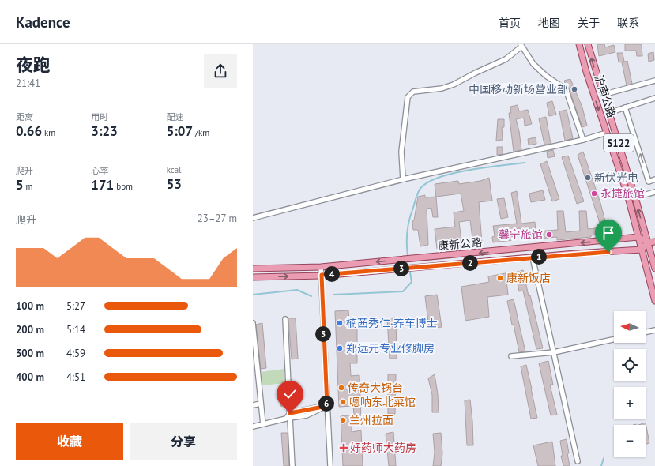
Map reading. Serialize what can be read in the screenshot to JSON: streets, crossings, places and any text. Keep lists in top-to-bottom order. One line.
{"streets":{"main road":["沪南公路","S122","康新公路"]},"crossings":[["沪南公路","康新公路"]],"places":{"other":["中国移动新场营业部","新伏光电","永捷旅馆","馨宁旅馆","康新饭店","楠茜秀仁·养车博士","郑远元专业修脚房","传奇大锅台","嗯呐东北菜馆","兰州拉面"],"health":["好药师大药房"]},"north":"left","page":{"header":"Kadence","nav":["首页","地图","关于","联系"],"heading":["夜跑","21:41"],"stats":[["距离","0.66 km"],["用时","3:23"],["配速","5:07 /km"],["爬升","5 m"],["心率","171 bpm"],["kcal","53"]],"chart":["爬升","23–27 m"],"pins":["1","2","3","4","5","6"],"list":[{"name":"100 m","note":"5:27"},{"name":"200 m","note":"5:14"},{"name":"300 m","note":"4:59"},{"name":"400 m","note":"4:51"}],"map_buttons":["+","−"],"buttons":["收藏","分享"]}}
